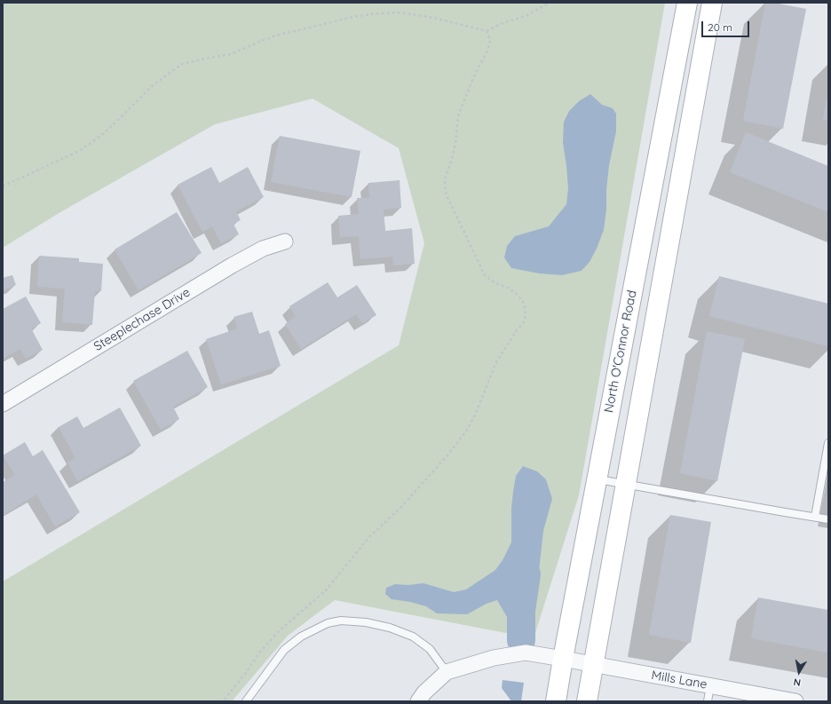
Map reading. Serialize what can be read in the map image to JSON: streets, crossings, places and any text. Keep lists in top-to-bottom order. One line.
{"streets":{"main road":["North O'Connor Road"],"street":["Steeplechase Drive","Mills Lane"]},"crossings":[["North O'Connor Road","Mills Lane"]],"scale_bar":"20 m","north":"bottom"}
